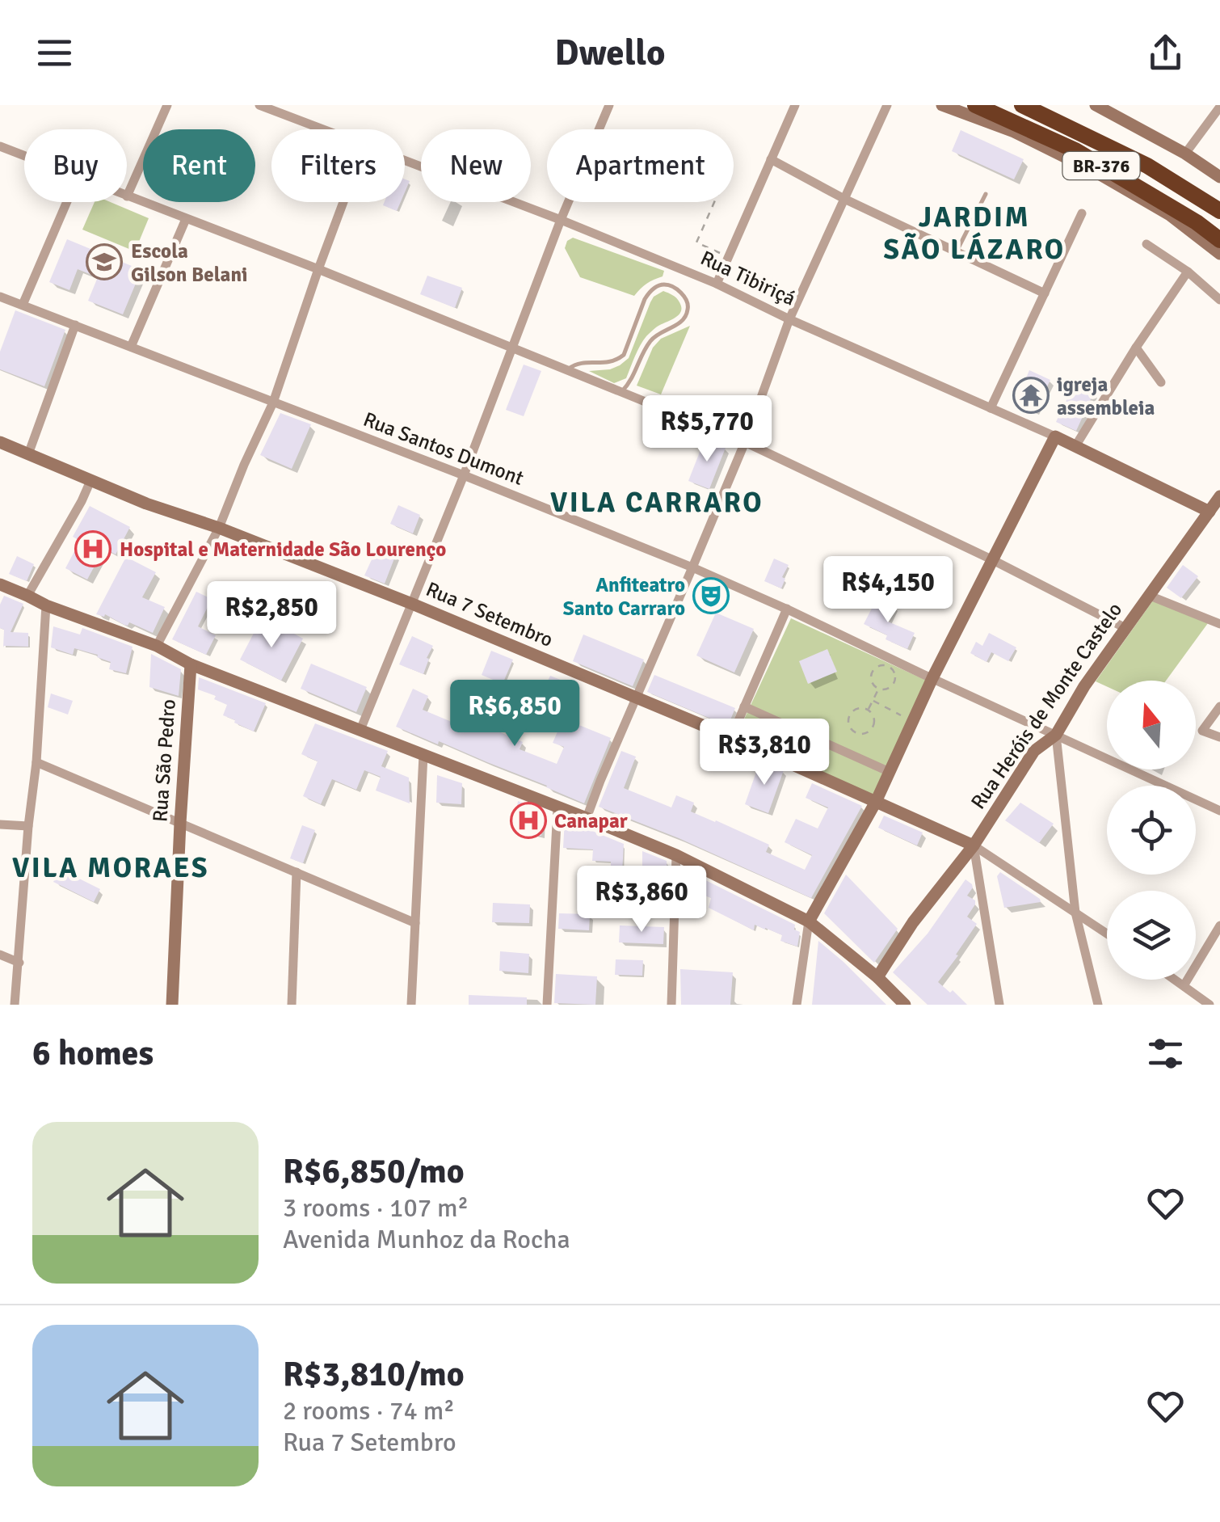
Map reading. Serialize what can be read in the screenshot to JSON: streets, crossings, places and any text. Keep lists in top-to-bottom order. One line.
{"streets":{"highway":["BR-376"],"main road":["Rua Tibiriçá","Rua 7 Setembro","Rua Heróis de Monte Castelo","Rua São Pedro"],"street":["Rua Santos Dumont"]},"crossings":[["Rua Tibiriçá","Rua Heróis de Monte Castelo"],["Rua Santos Dumont","Rua Heróis de Monte Castelo"],["Rua 7 Setembro","Rua Heróis de Monte Castelo"]],"districts":["JARDIM SÃO LÁZARO","VILA CARRARO","VILA MORAES"],"places":{"school or university":["Escola Gilson Belani"],"temple":["igreja assembleia"],"hospital":["Hospital e Maternidade São Lourenço","Canapar"],"theatre":["Anfiteatro Santo Carraro"]},"north":"top","page":{"header":"Dwello","chip":["Buy","Rent","Filters","New","Apartment"],"price":["R$5,770","R$4,150","R$2,850","R$6,850","R$3,810","R$3,860"],"heading":"6 homes","list":[{"name":"R$6,850/mo","note":"3 rooms · 107 m² · Avenida Munhoz da Rocha"},{"name":"R$3,810/mo","note":"2 rooms · 74 m² · Rua 7 Setembro"}]}}
